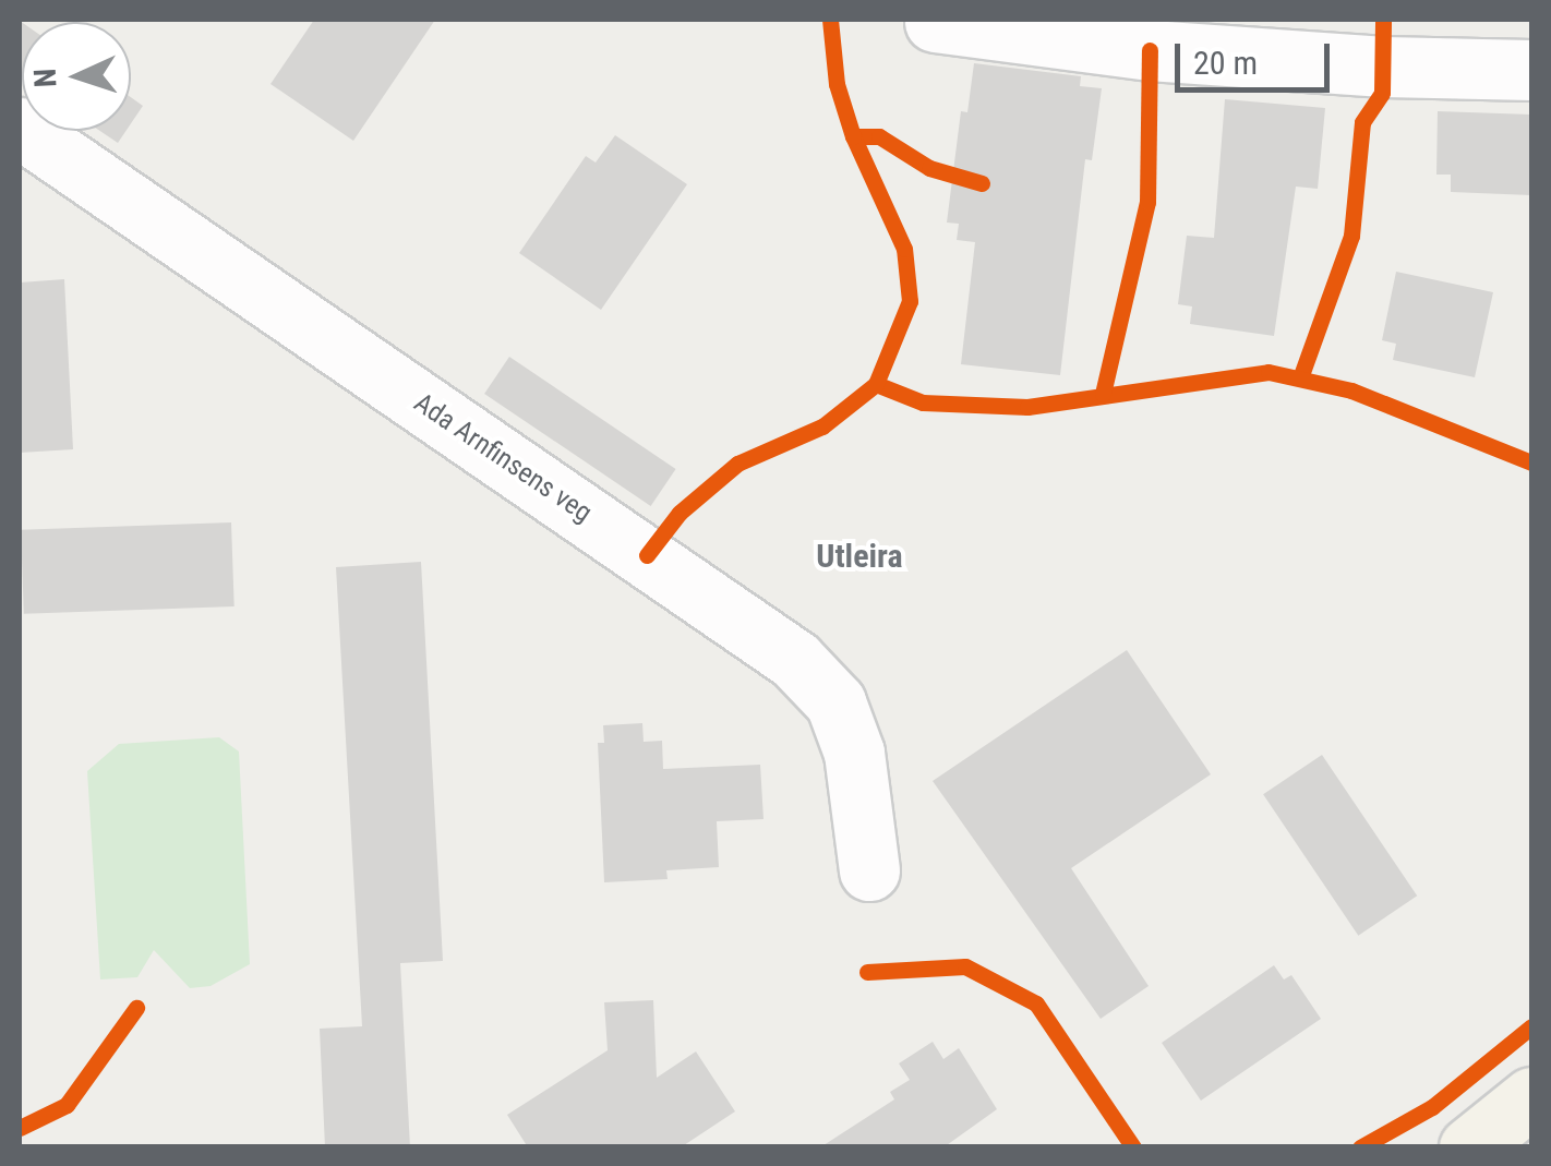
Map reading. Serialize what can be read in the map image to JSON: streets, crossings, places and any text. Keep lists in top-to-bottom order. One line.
{"streets":{"street":["Ada Arnfinsens veg"]},"districts":["Utleira"],"scale_bar":"20 m","north":"left"}
